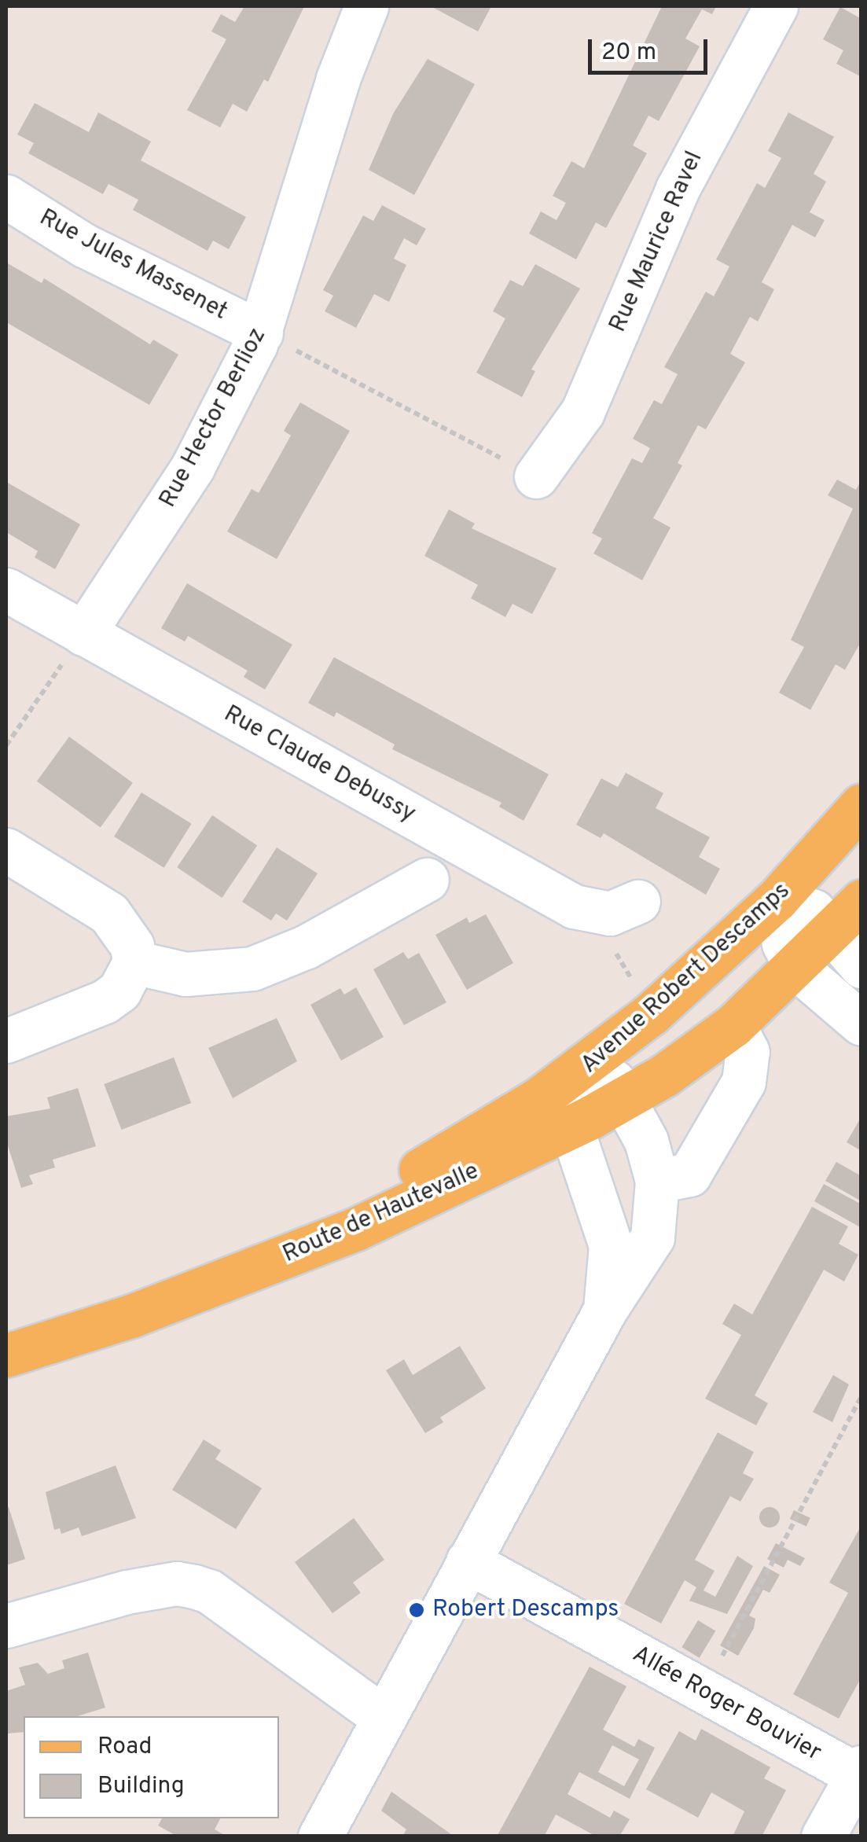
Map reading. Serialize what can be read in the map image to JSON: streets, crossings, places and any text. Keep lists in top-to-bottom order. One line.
{"streets":{"main road":["Avenue Robert Descamps","Route de Hautevalle"],"street":["Rue Maurice Ravel","Rue Jules Massenet","Rue Hector Berlioz","Rue Claude Debussy","Allée Roger Bouvier"]},"crossings":[["Rue Jules Massenet","Rue Hector Berlioz"],["Rue Hector Berlioz","Rue Claude Debussy"],["Avenue Robert Descamps","Route de Hautevalle"],["Avenue Robert Descamps","Allée Roger Bouvier"]],"places":["Robert Descamps"],"legend":["Road","Building"],"scale_bar":"20 m"}
